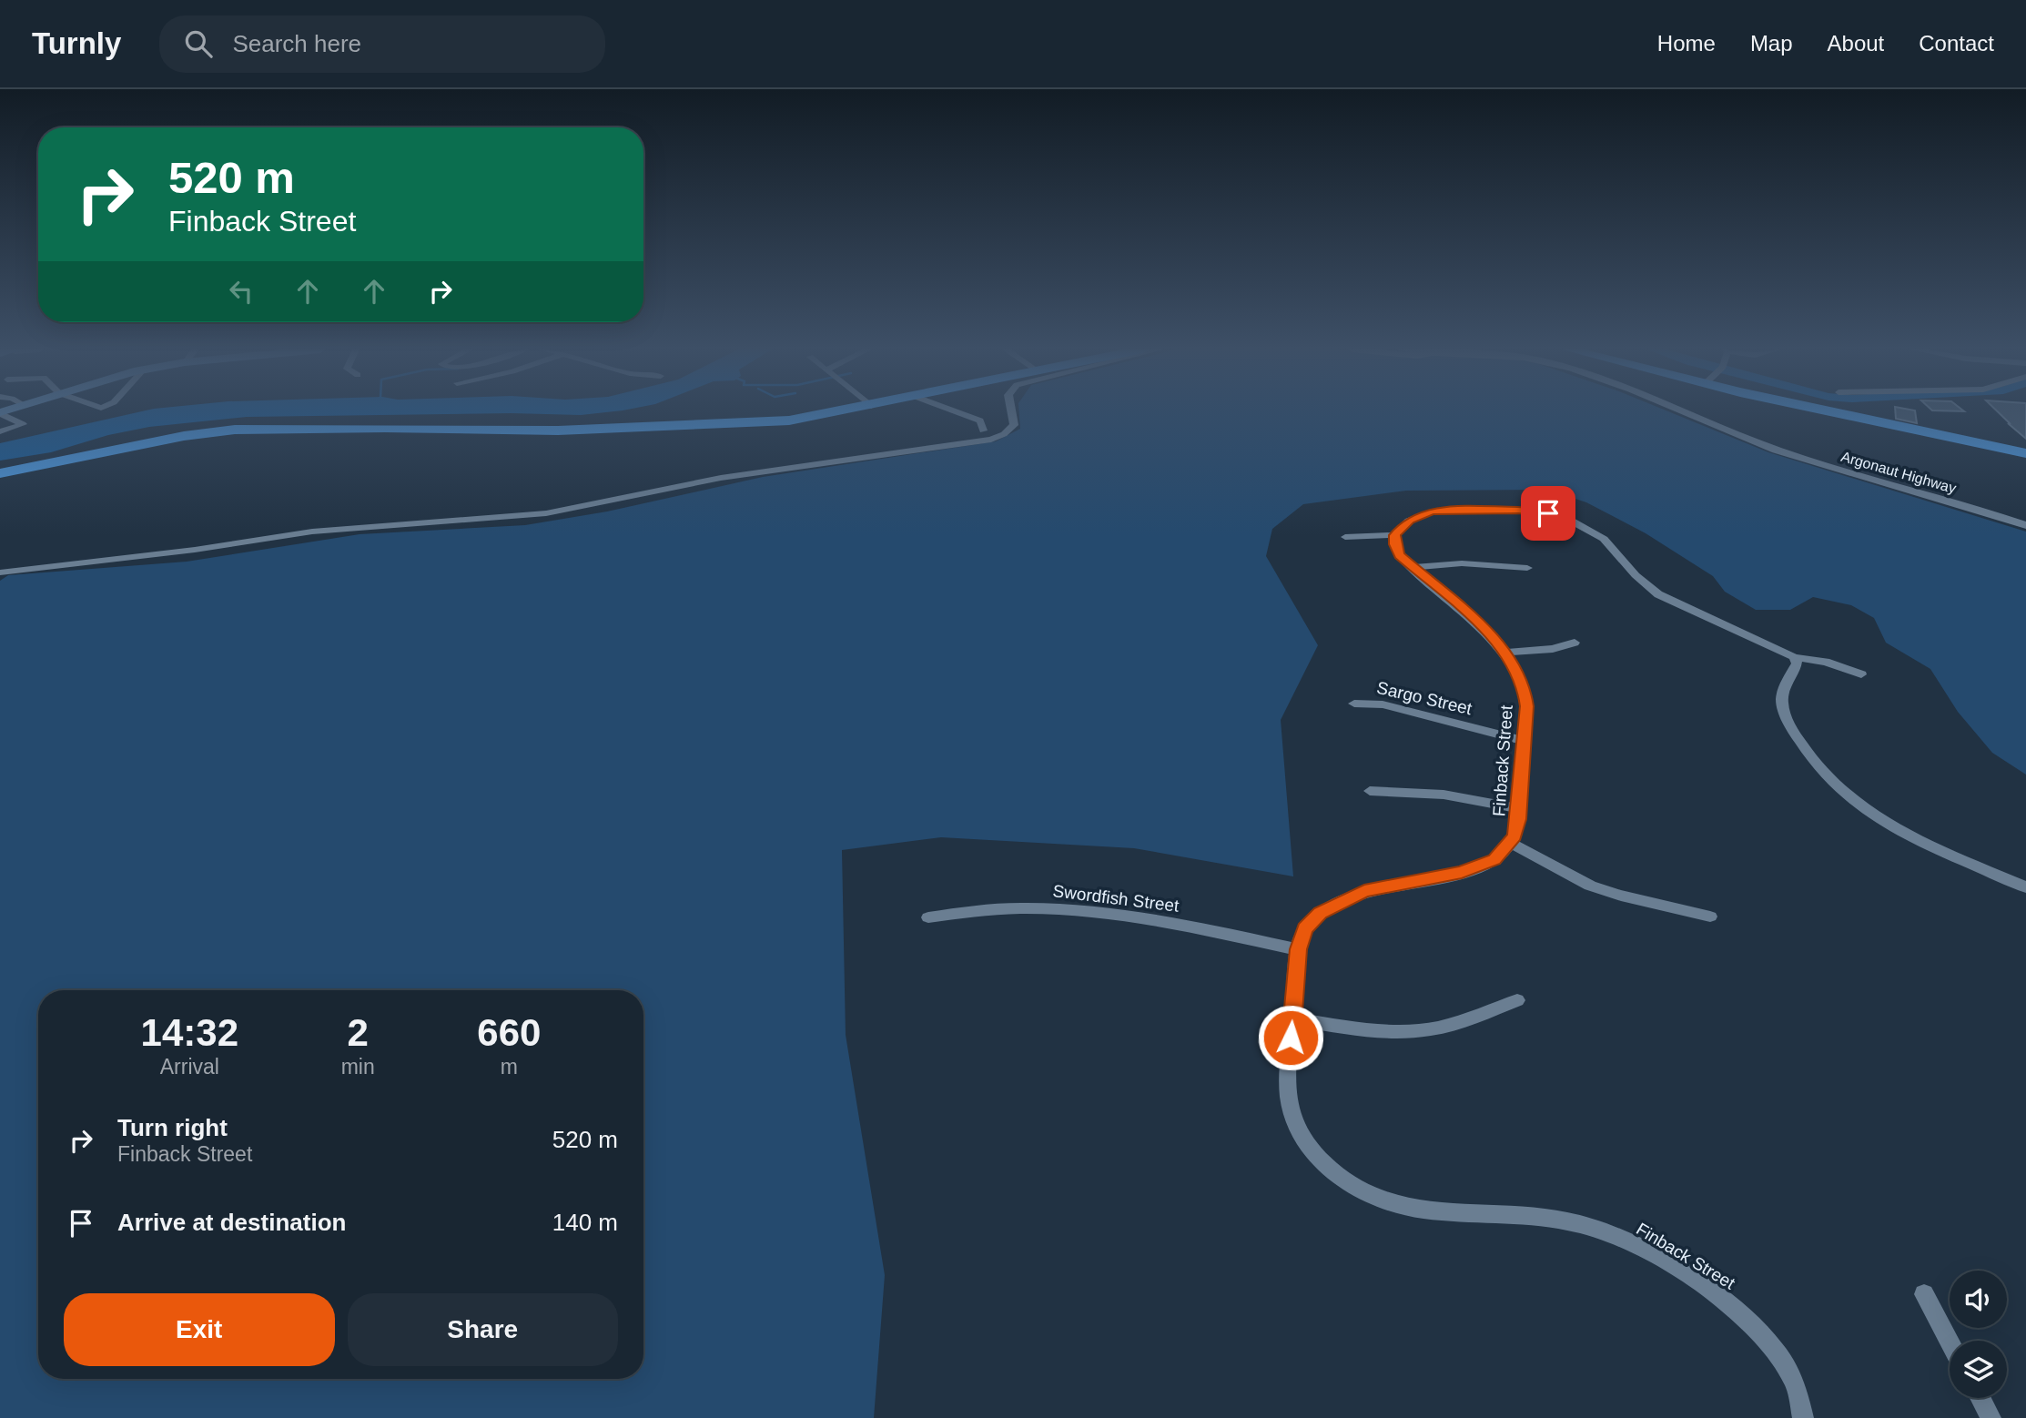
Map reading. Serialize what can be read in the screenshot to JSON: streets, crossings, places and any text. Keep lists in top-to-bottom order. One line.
{"streets":{"street":["Argonaut Highway","Sargo Street","Finback Street","Swordfish Street"]},"crossings":[["Sargo Street","Finback Street"],["Finback Street","Swordfish Street"]],"page":{"header":"Turnly","search":"Search here","nav":["Home","Map","About","Contact"],"turn":["520 m","Finback Street"],"eta":["14:32","Arrival","2","min","660","m"],"list":[{"name":"Turn right","note":"Finback Street","value":"520 m"},{"name":"Arrive at destination","value":"140 m"}],"buttons":["Exit","Share"]}}
